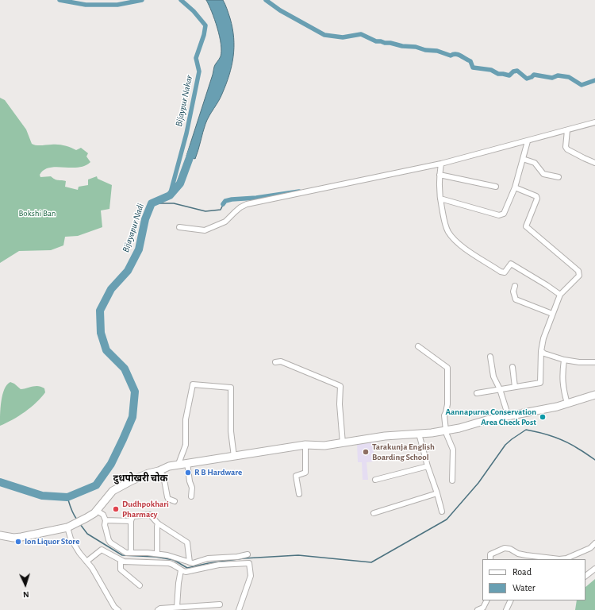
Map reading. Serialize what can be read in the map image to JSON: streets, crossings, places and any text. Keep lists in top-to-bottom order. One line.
{"districts":["दुधपोखरी चोक"],"water":["Bijaypur Nahar","Bijayapur Nadi"],"parks":["Bokshi Ban"],"places":["Aannapurna Conservation Area Check Post","Tarakunja English Boarding School","R B Hardware","Dudhpokhari Pharmacy","Ion Liquor Store"],"legend":["Road","Water"],"north":"bottom"}
